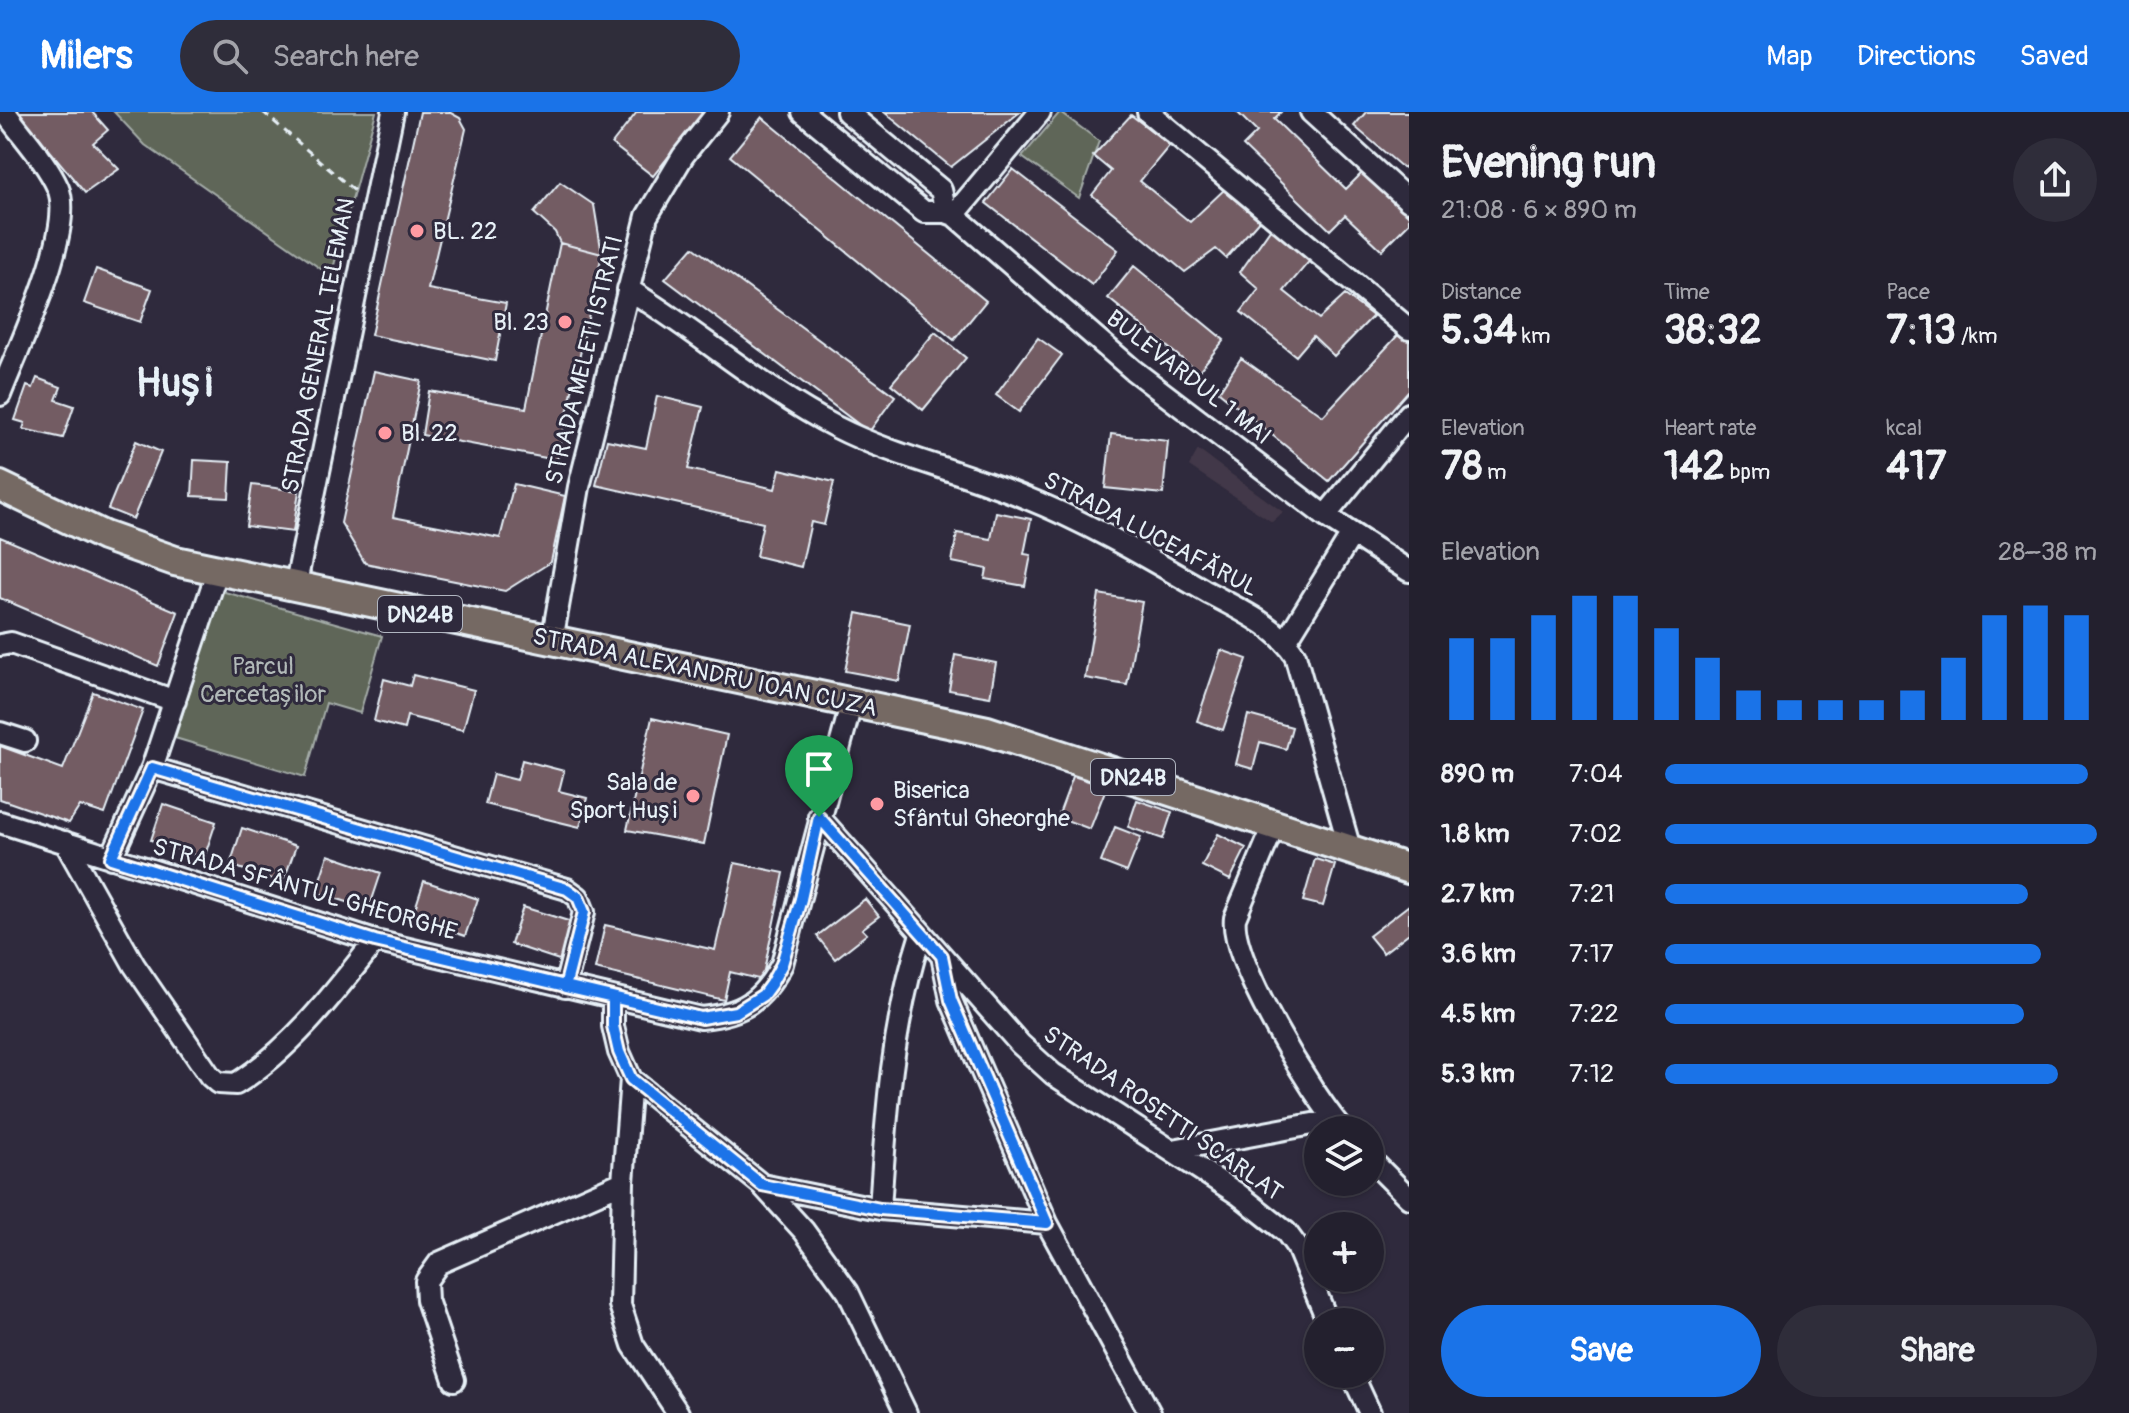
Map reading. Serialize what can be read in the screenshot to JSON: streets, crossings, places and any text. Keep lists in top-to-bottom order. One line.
{"streets":{"highway":["DN24B","STRADA ALEXANDRU IOAN CUZA"],"street":["STRADA GENERAL TELEMAN","STRADA MELETI ISTRATI","BULEVARDUL 1 MAI","STRADA LUCEAFĂRUL","STRADA SFÂNTUL GHEORGHE","STRADA ROSETTI SCARLAT"]},"crossings":[["STRADA GENERAL TELEMAN","STRADA ALEXANDRU IOAN CUZA"],["STRADA MELETI ISTRATI","STRADA LUCEAFĂRUL"],["STRADA MELETI ISTRATI","STRADA ALEXANDRU IOAN CUZA"],["STRADA ALEXANDRU IOAN CUZA","STRADA SFÂNTUL GHEORGHE"],["STRADA SFÂNTUL GHEORGHE","STRADA ROSETTI SCARLAT"]],"districts":["Huși"],"parks":["Parcul Cercetașilor"],"places":["BL. 22","Bl. 23","Bl. 22","Sala de Sport Huși","Biserica Sfântul Gheorghe"],"page":{"header":"Milers","search":"Search here","nav":["Map","Directions","Saved"],"heading":["Evening run","21:08 · 6 × 890 m"],"stats":[["Distance","5.34 km"],["Time","38:32"],["Pace","7:13 /km"],["Elevation","78 m"],["Heart rate","142 bpm"],["kcal","417"]],"chart":["Elevation","28–38 m"],"list":[{"name":"890 m","note":"7:04"},{"name":"1.8 km","note":"7:02"},{"name":"2.7 km","note":"7:21"},{"name":"3.6 km","note":"7:17"},{"name":"4.5 km","note":"7:22"},{"name":"5.3 km","note":"7:12"}],"map_buttons":["+","−"],"buttons":["Save","Share"]}}
